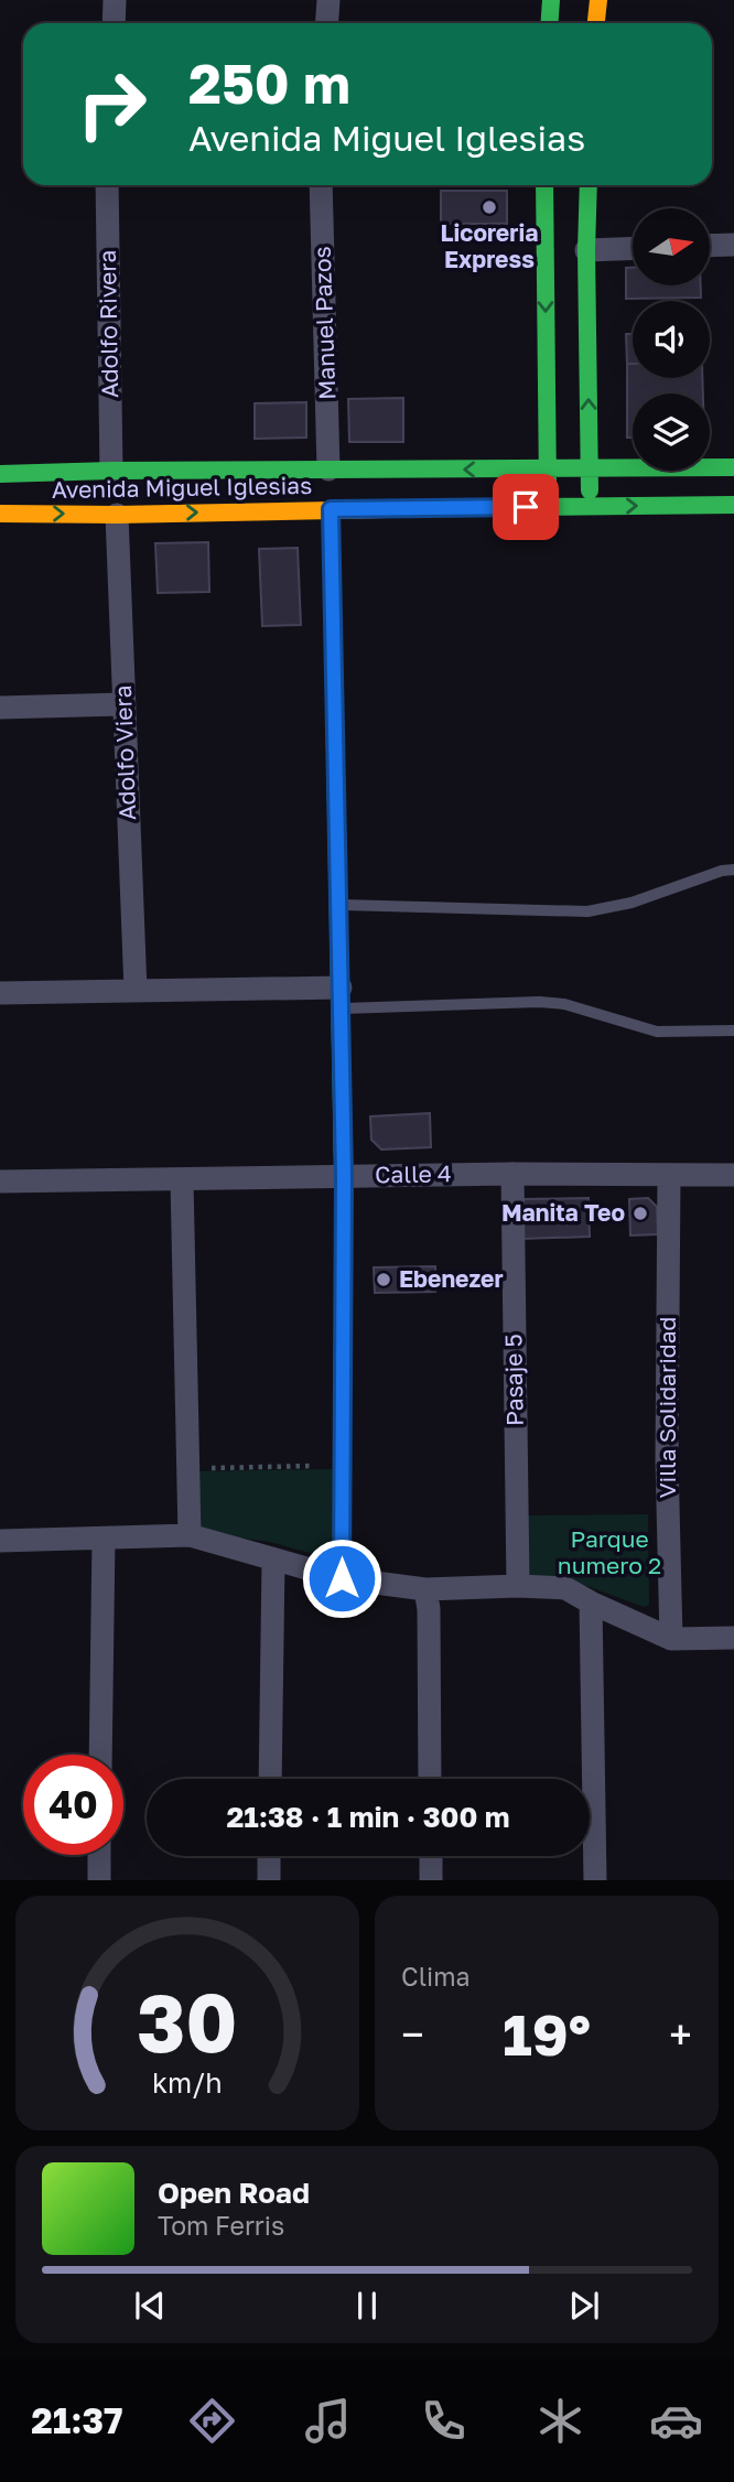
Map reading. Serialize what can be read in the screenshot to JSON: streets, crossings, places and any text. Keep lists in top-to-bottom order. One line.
{"streets":{"street":["Manuel Pazos","Adolfo Rivera","Avenida Miguel Iglesias","Adolfo Viera","Calle 4","Pasaje 5","Villa Solidaridad"]},"crossings":[["Manuel Pazos","Avenida Miguel Iglesias"],["Adolfo Rivera","Avenida Miguel Iglesias"],["Avenida Miguel Iglesias","Adolfo Viera"],["Calle 4","Pasaje 5"],["Calle 4","Villa Solidaridad"]],"parks":["Parque numero 2"],"places":["Licoreria Express","Manita Teo","Ebenezer"],"north":"right","page":{"turn":["250 m","Avenida Miguel Iglesias"],"limit":"40","trip":"21:38 · 1 min · 300 m","tile":"Clima","heat":["−","19°","+"],"song":["Open Road","Tom Ferris"],"tabs":"21:37","gauge":["30","km/h"]}}
